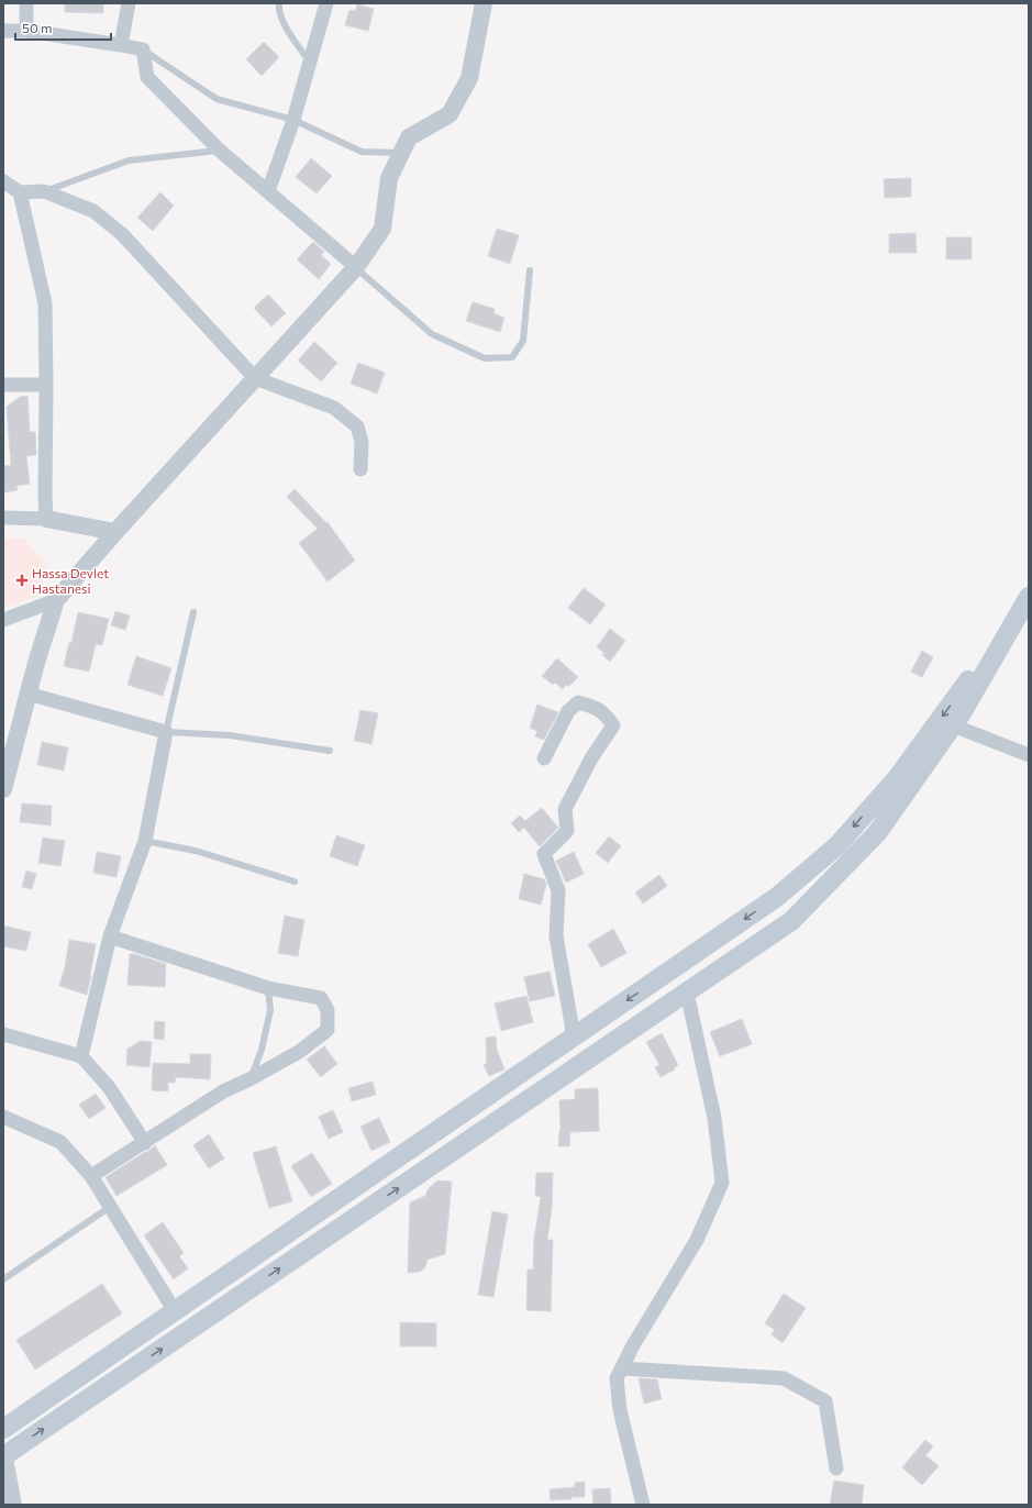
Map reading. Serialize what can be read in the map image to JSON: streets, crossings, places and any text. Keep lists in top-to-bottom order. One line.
{"places":{"health":["Hassa Devlet Hastanesi"]},"scale_bar":"50 m"}
